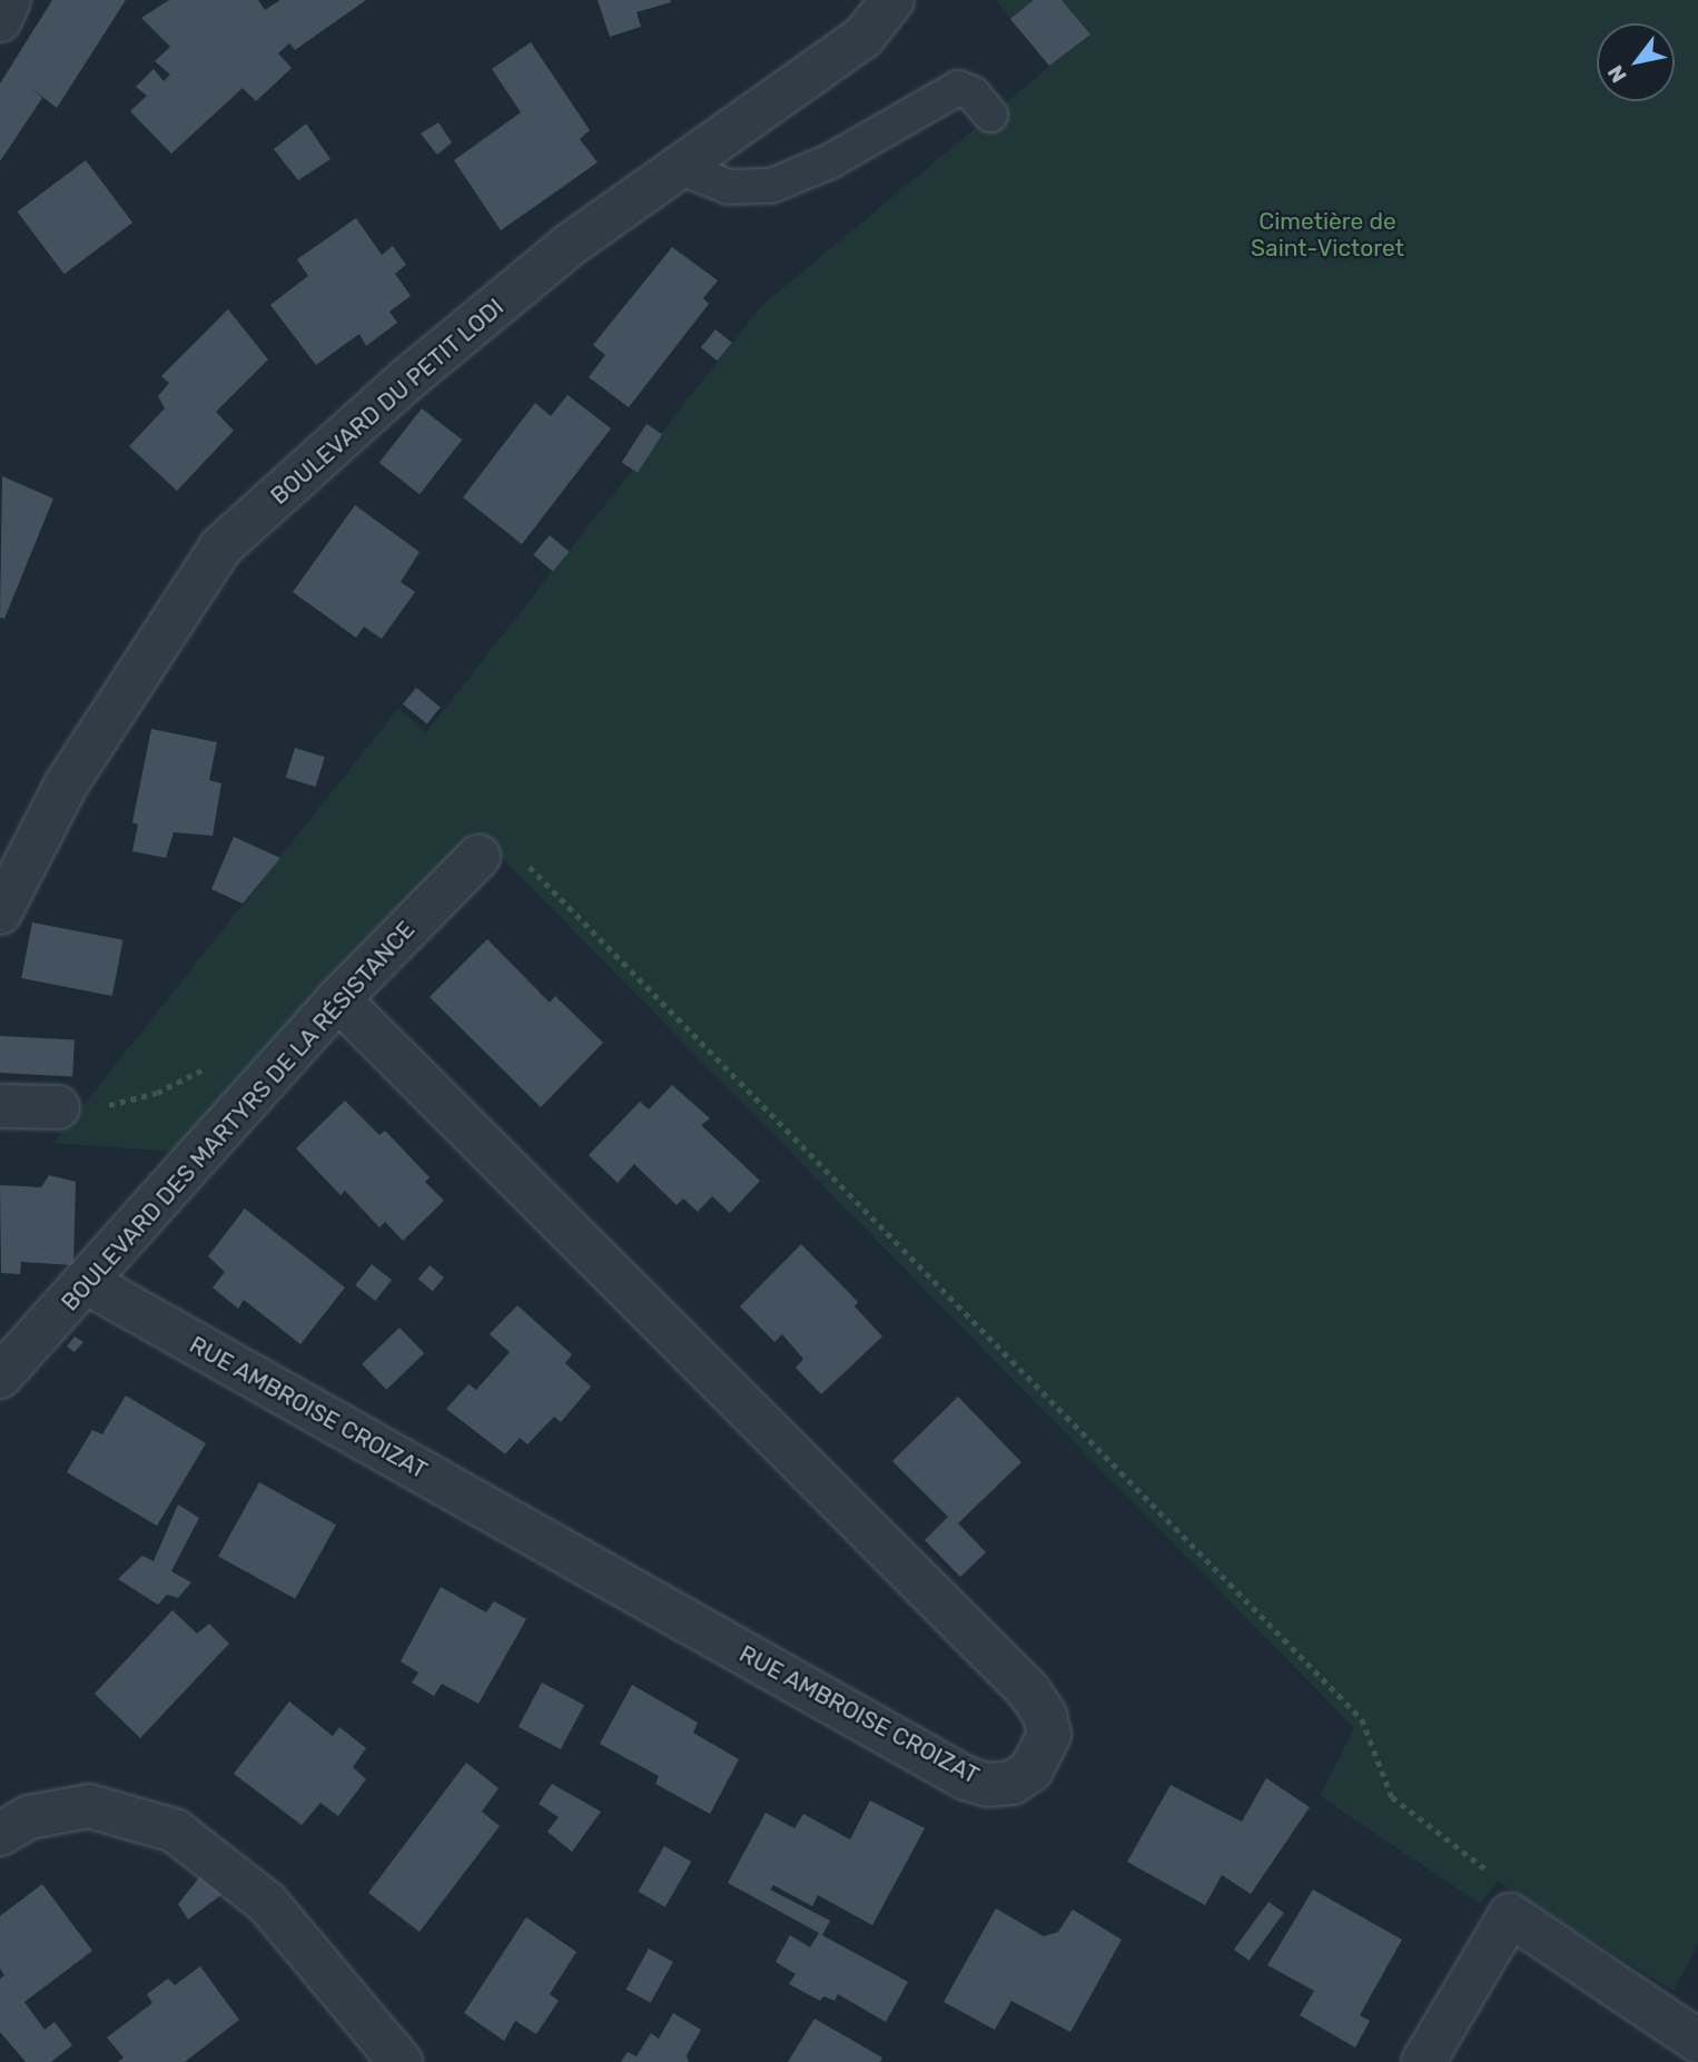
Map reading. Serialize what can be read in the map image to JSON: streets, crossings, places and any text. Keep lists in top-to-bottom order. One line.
{"streets":{"street":["BOULEVARD DU PETIT LODI","BOULEVARD DES MARTYRS DE LA RÉSISTANCE","RUE AMBROISE CROIZAT"]},"crossings":[["BOULEVARD DES MARTYRS DE LA RÉSISTANCE","RUE AMBROISE CROIZAT"]],"parks":["Cimetière de Saint-Victoret"],"north":"bottom left"}
